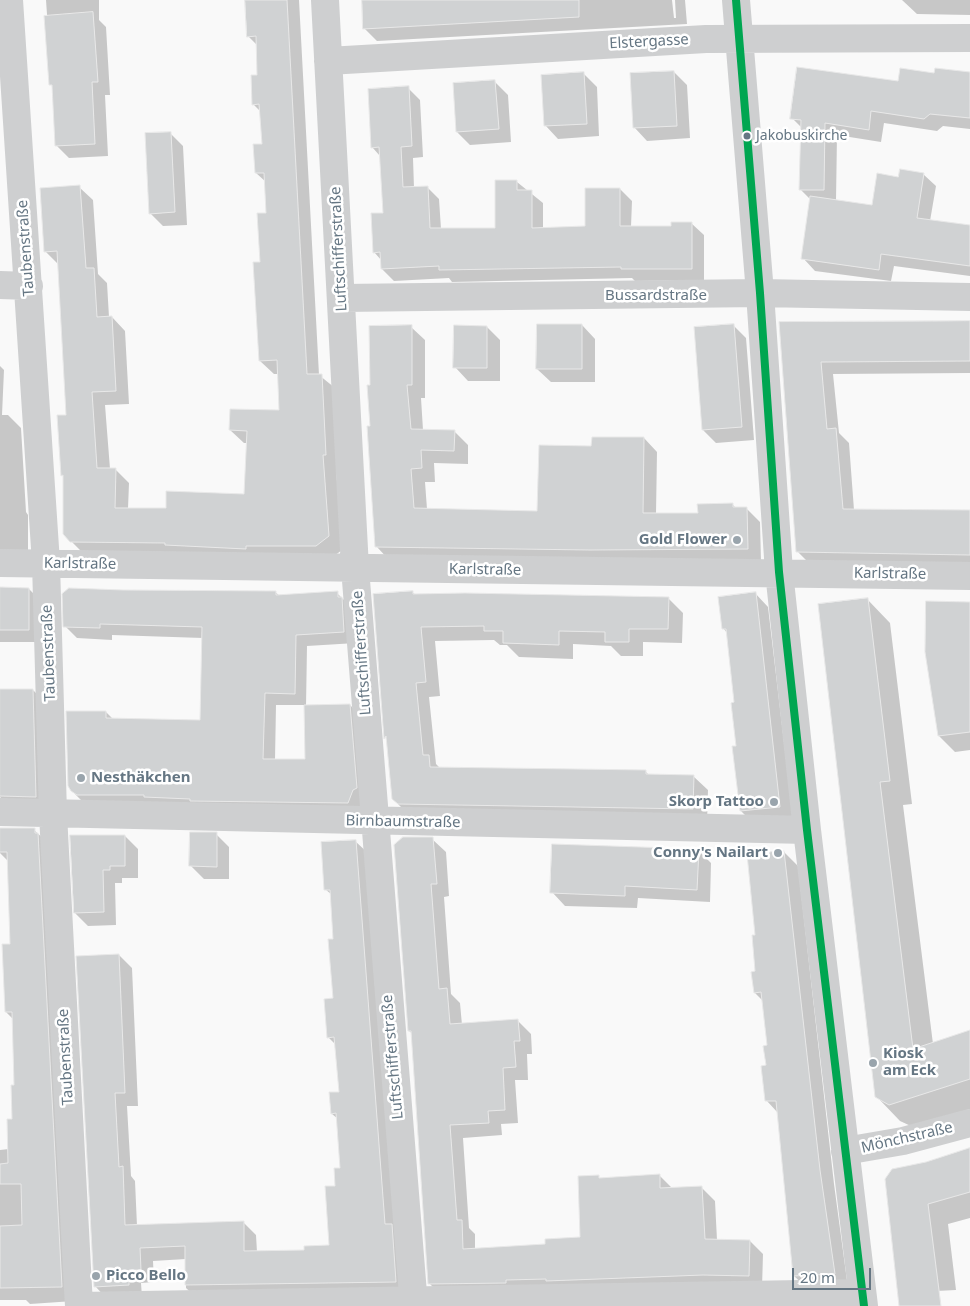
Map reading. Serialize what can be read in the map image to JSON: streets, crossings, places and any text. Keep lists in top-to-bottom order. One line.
{"streets":{"street":["Elstergasse","Taubenstraße","Luftschifferstraße","Bussardstraße","Karlstraße","Birnbaumstraße","Mönchstraße"]},"crossings":[["Elstergasse","Luftschifferstraße"],["Taubenstraße","Karlstraße"],["Taubenstraße","Birnbaumstraße"],["Luftschifferstraße","Bussardstraße"],["Luftschifferstraße","Karlstraße"],["Luftschifferstraße","Birnbaumstraße"]],"places":["Jakobuskirche","Gold Flower","Nesthäkchen","Skorp Tattoo","Conny's Nailart","Kiosk am Eck","Picco Bello"],"scale_bar":"20 m"}
